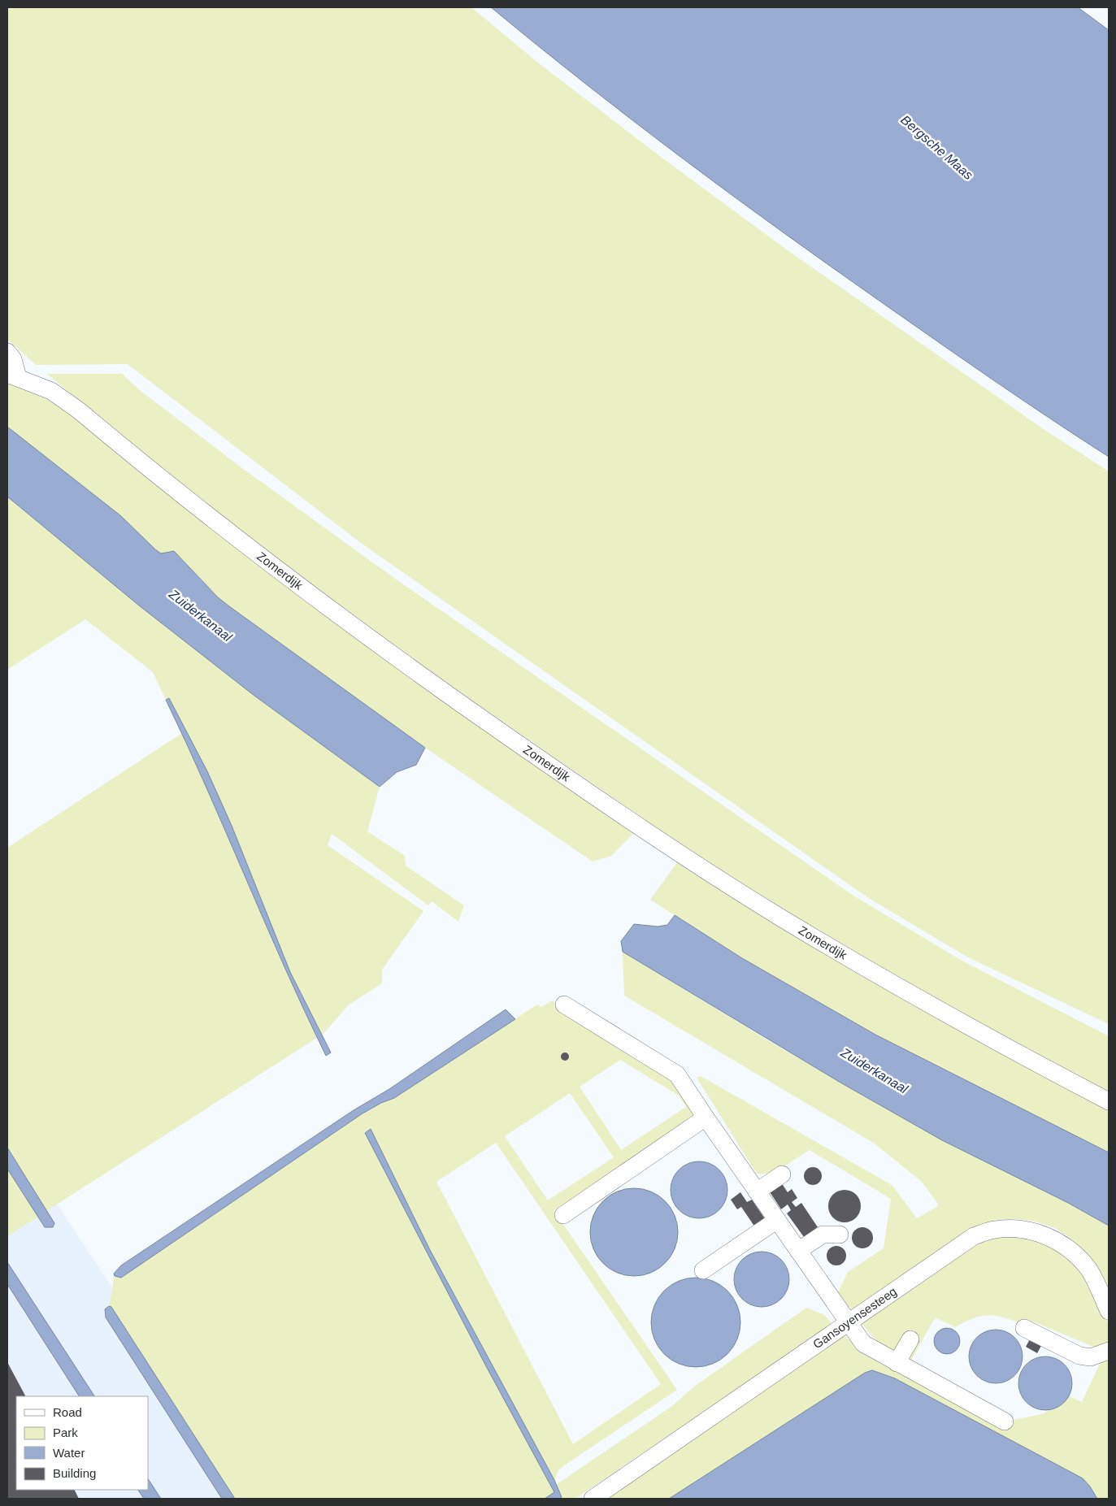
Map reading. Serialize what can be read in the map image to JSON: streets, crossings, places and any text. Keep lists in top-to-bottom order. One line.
{"streets":{"street":["Zomerdijk","Gansoyensesteeg"]},"water":["Bergsche Maas","Zuiderkanaal"],"legend":["Road","Park","Water","Building"]}
